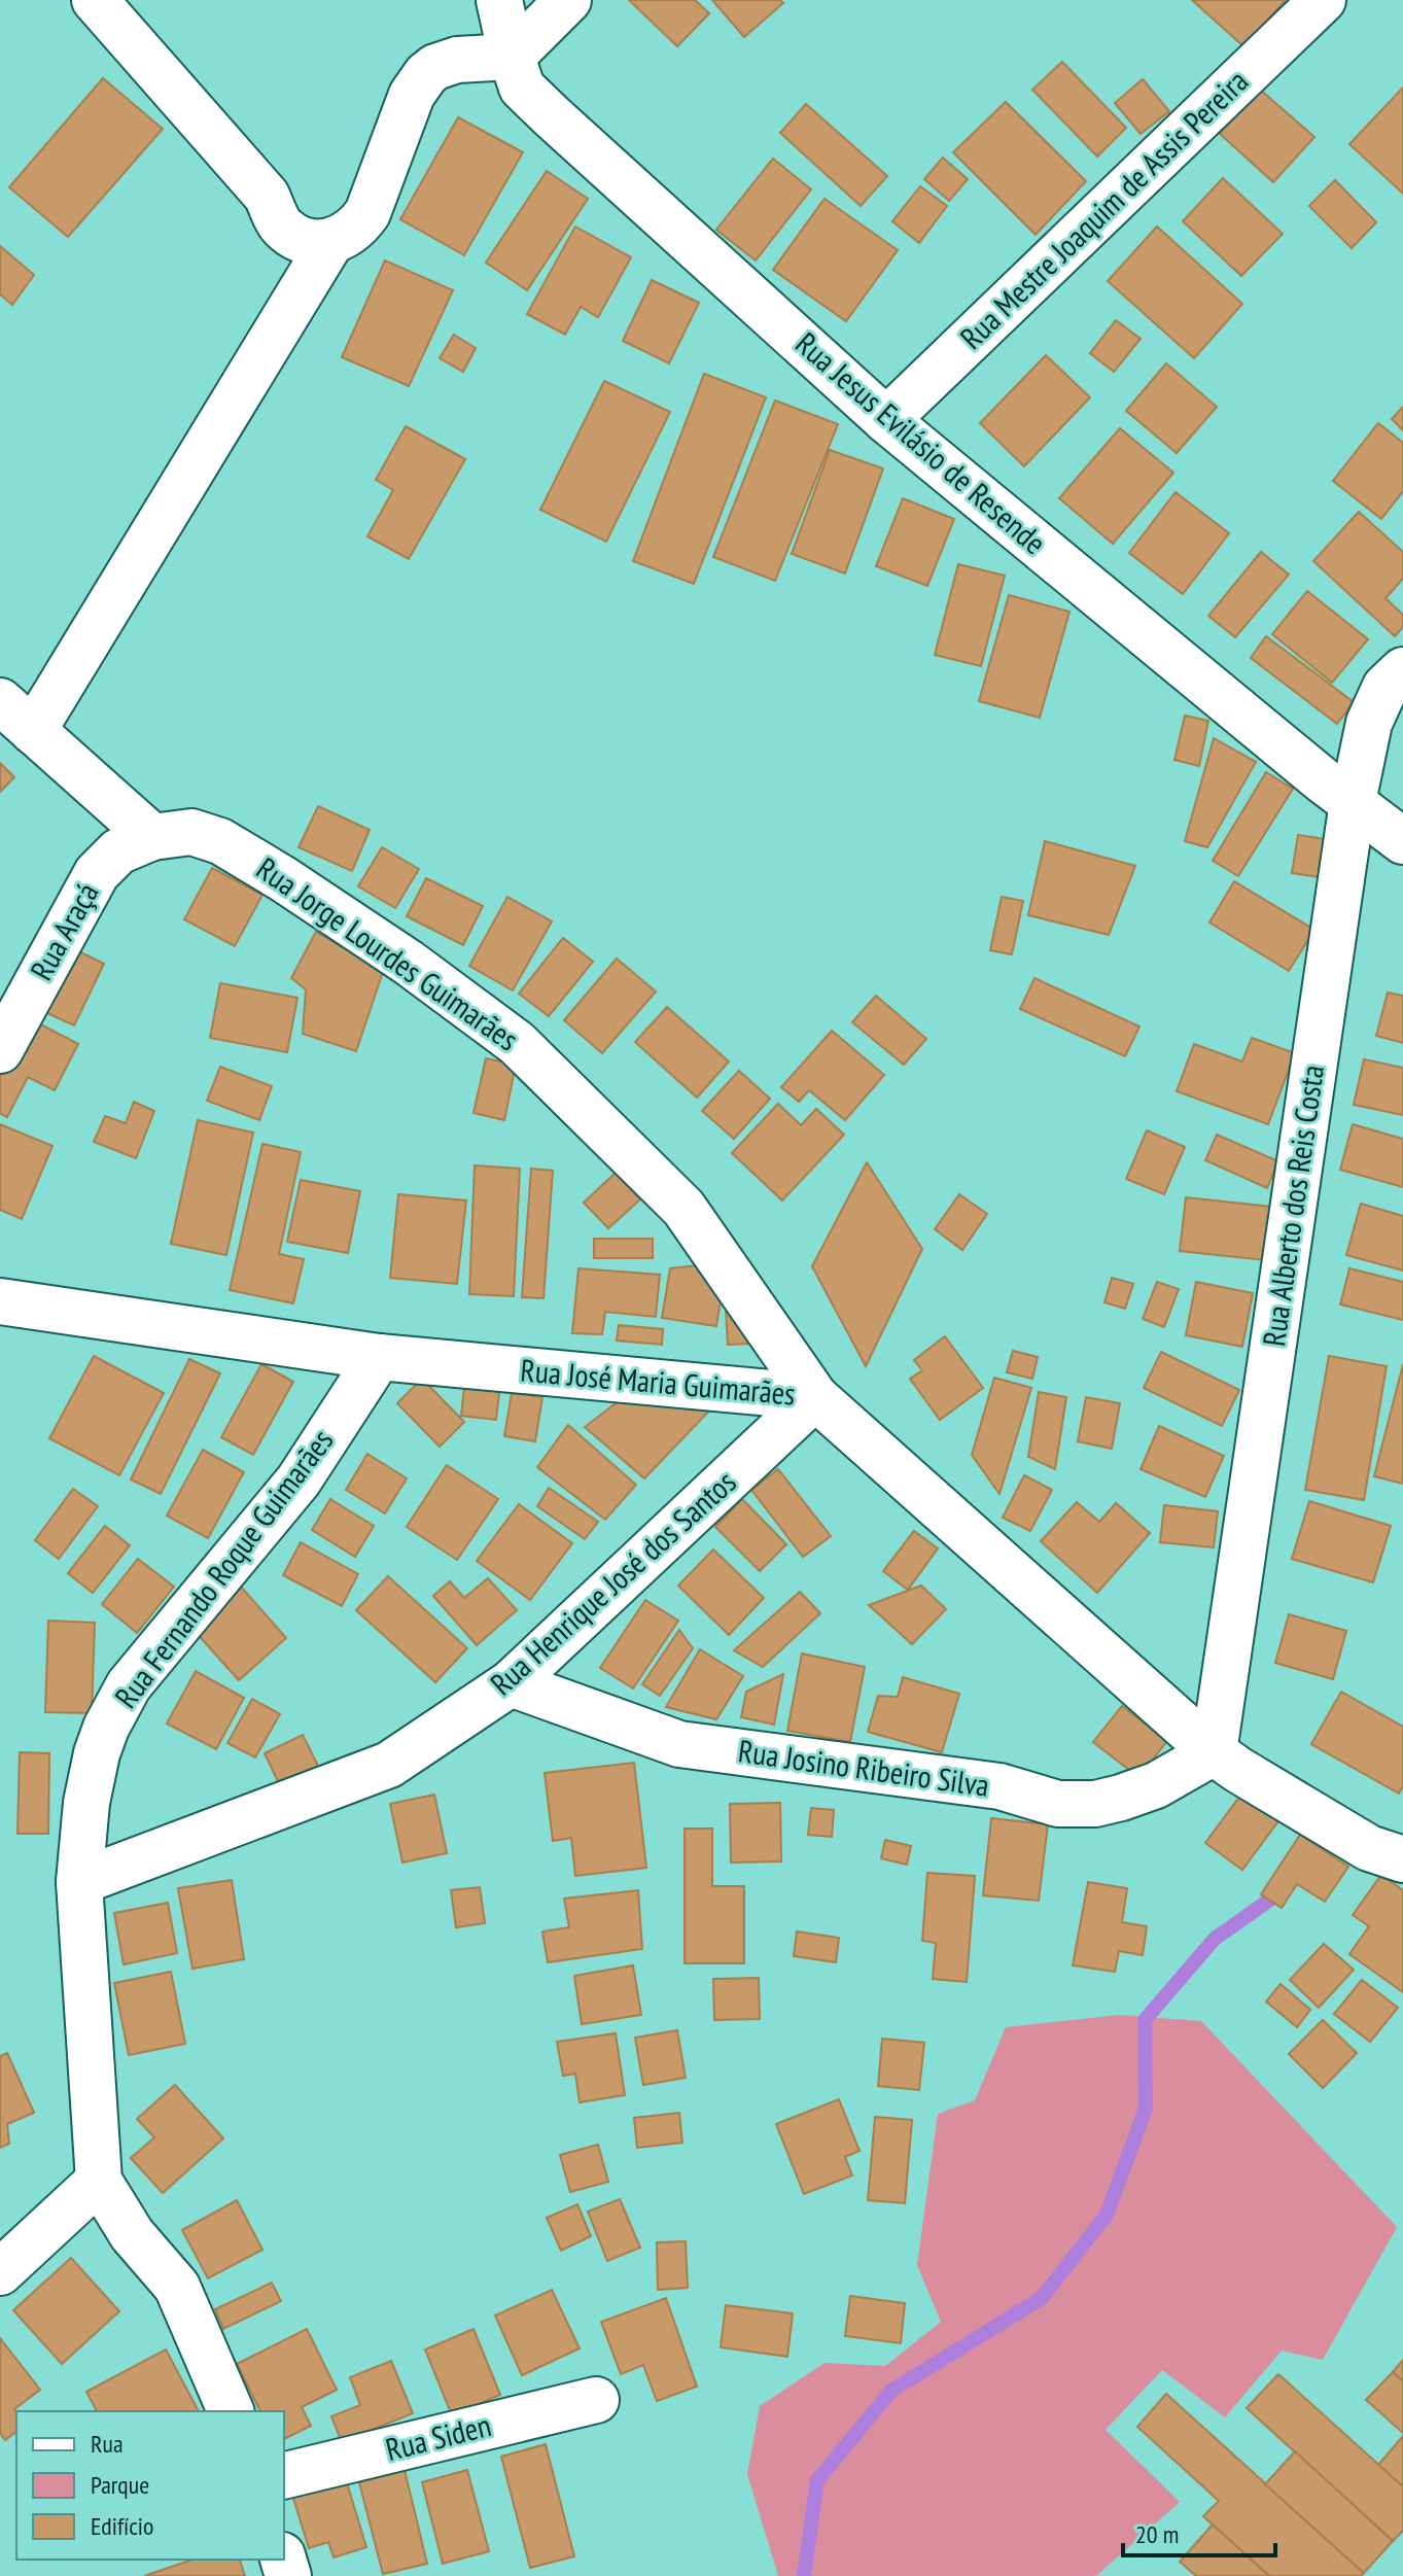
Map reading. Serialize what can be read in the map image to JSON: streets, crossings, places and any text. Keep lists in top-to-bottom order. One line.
{"streets":{"street":["Rua Mestre Joaquim de Assis Pereira","Rua Jesus Evilásio de Resende","Rua Araçá","Rua Jorge Lourdes Guimarães","Rua Alberto dos Reis Costa","Rua José Maria Guimarães","Rua Fernando Roque Guimarães","Rua Henrique José dos Santos","Rua Josino Ribeiro Silva","Rua Siden"]},"crossings":[["Rua Mestre Joaquim de Assis Pereira","Rua Jesus Evilásio de Resende"],["Rua Jesus Evilásio de Resende","Rua Alberto dos Reis Costa"],["Rua Araçá","Rua Jorge Lourdes Guimarães"],["Rua Jorge Lourdes Guimarães","Rua José Maria Guimarães"],["Rua Jorge Lourdes Guimarães","Rua Henrique José dos Santos"],["Rua Alberto dos Reis Costa","Rua José Maria Guimarães"],["Rua Alberto dos Reis Costa","Rua Josino Ribeiro Silva"],["Rua José Maria Guimarães","Rua Fernando Roque Guimarães"],["Rua José Maria Guimarães","Rua Henrique José dos Santos"],["Rua José Maria Guimarães","Rua Josino Ribeiro Silva"],["Rua Fernando Roque Guimarães","Rua Henrique José dos Santos"],["Rua Henrique José dos Santos","Rua Josino Ribeiro Silva"]],"legend":["Rua","Parque","Edifício"],"scale_bar":"20 m"}
